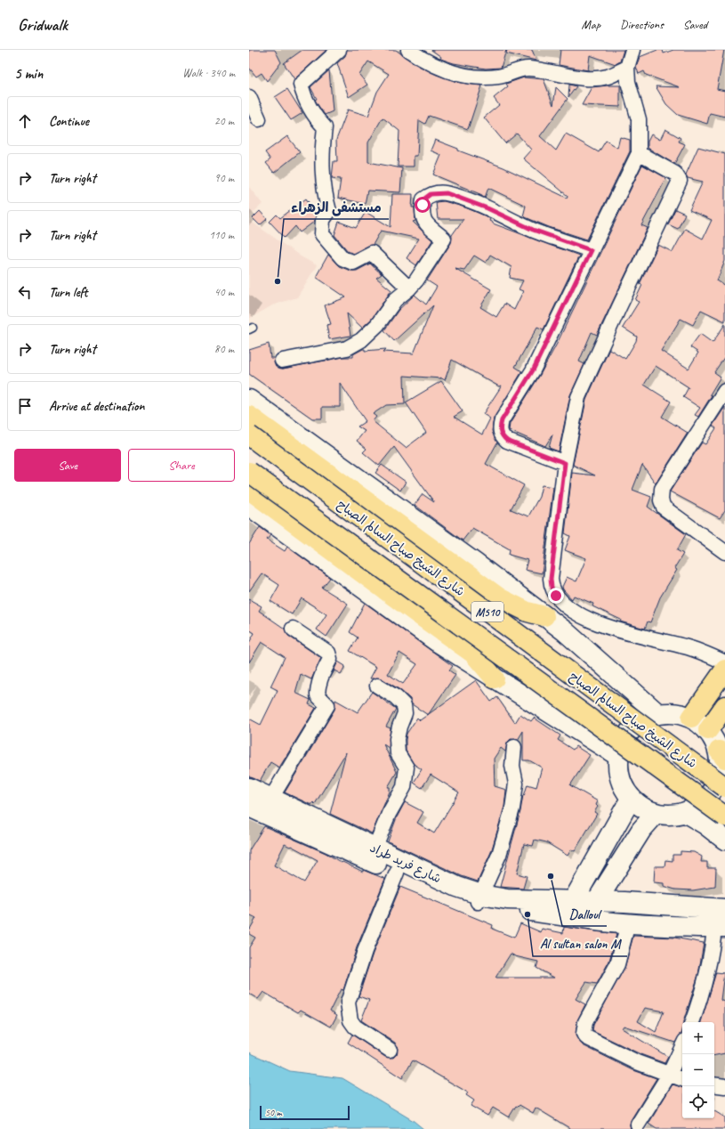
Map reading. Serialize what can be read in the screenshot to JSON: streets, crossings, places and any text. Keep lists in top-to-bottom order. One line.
{"streets":{"main road":["شارع الشيخ صباح السالم الصباح","M510"],"street":["شارع فريد طراد"]},"places":["مستشفى الزهراء","Dalloul","Al sultan salon M"],"scale_bar":"50 m","page":{"header":"Gridwalk","nav":["Map","Directions","Saved"],"heading":["5 min","Walk · 340 m"],"list":[["Continue","20 m"],["Turn right","90 m"],["Turn right","110 m"],["Turn left","40 m"],["Turn right","80 m"],"Arrive at destination"],"buttons":["Save","Share"],"map_buttons":["+","−"],"scale":"50 m"}}
